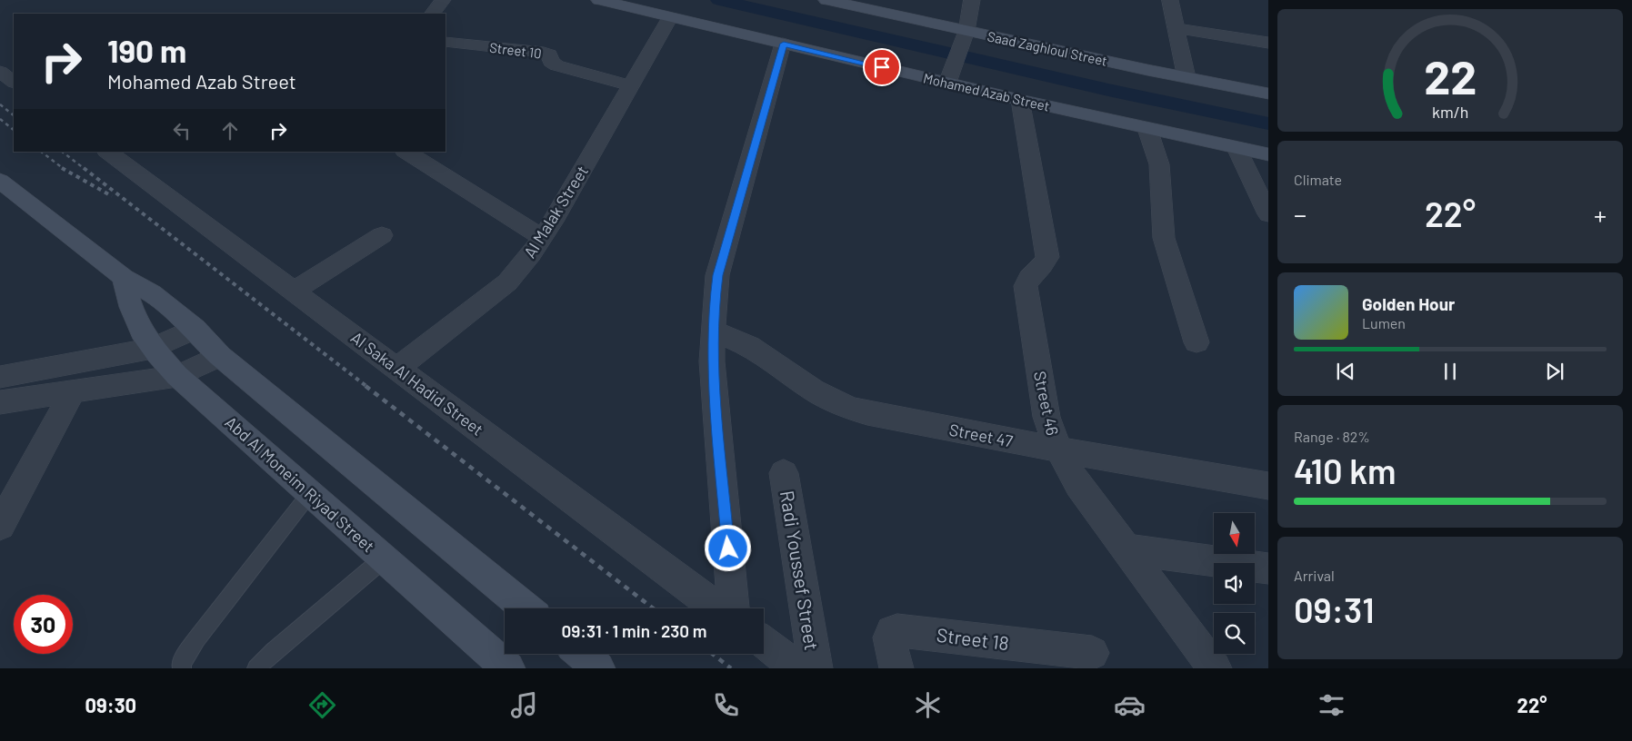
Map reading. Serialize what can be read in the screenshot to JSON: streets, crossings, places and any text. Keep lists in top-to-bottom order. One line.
{"streets":{"main road":["Saad Zaghloul Street","Mohamed Azab Street","Abd Al Moneim Riyad Street"],"street":["Street 10","Al Malak Street","Al Saka Al Hadid Street","Street 46","Street 47","Radi Youssef Street","Street 18"]},"crossings":[["Street 10","Al Malak Street"],["Mohamed Azab Street","Al Malak Street"],["Mohamed Azab Street","Street 46"],["Al Malak Street","Al Saka Al Hadid Street"],["Street 46","Street 47"]],"north":"bottom","page":{"turn":["190 m","Mohamed Azab Street"],"tile":["Climate",["Range · 82%","410 km"],["Arrival","09:31"]],"heat":["−","22°","+"],"song":["Golden Hour","Lumen"],"limit":"30","trip":"09:31 · 1 min · 230 m","tabs":["09:30","22°"],"gauge":["22","km/h"]}}
